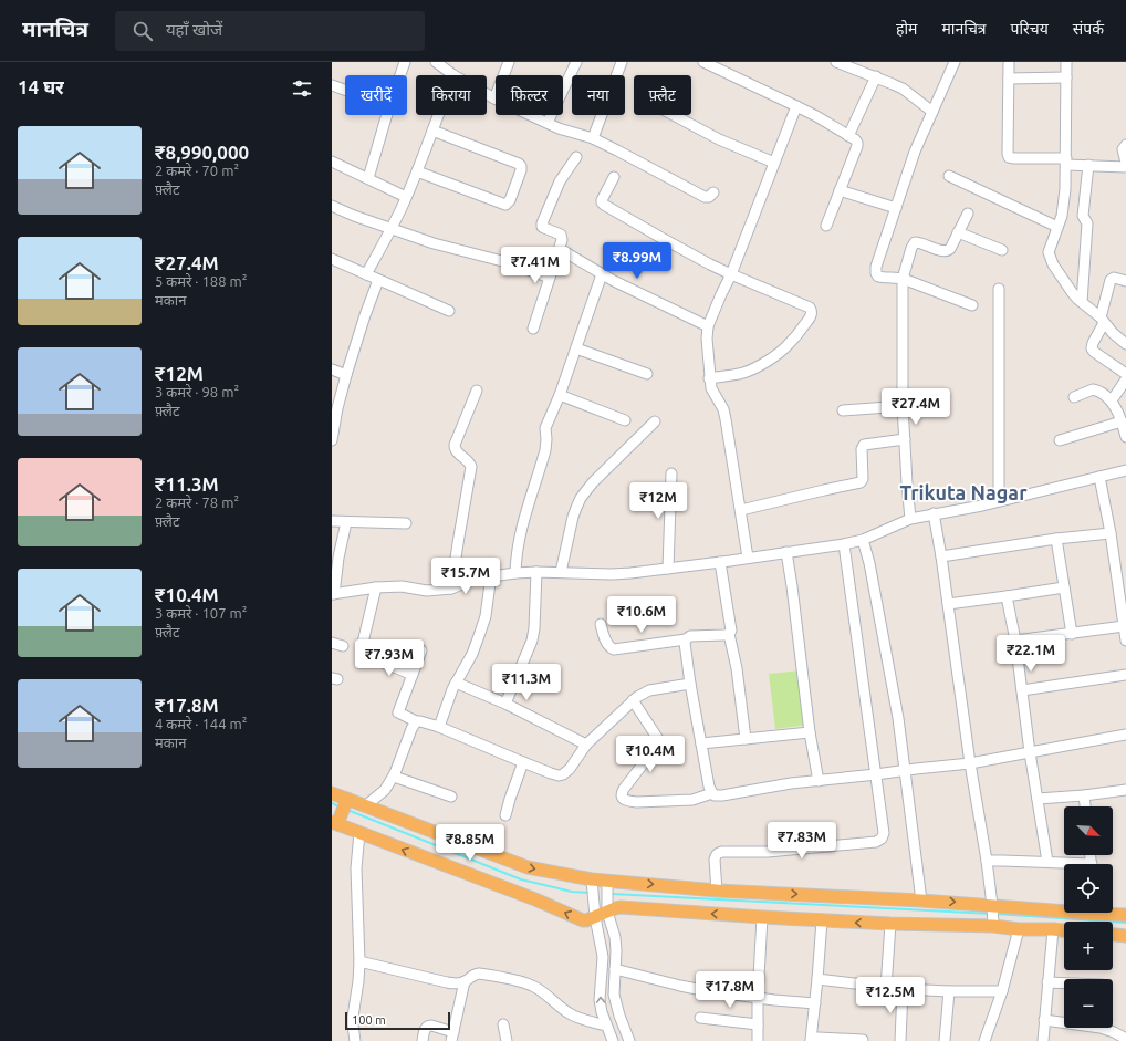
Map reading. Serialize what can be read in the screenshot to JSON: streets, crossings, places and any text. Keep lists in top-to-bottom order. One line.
{"districts":["Trikuta Nagar"],"scale_bar":"100 m","north":"bottom right","page":{"header":"मानचित्र","search":"यहाँ खोजें","nav":["होम","मानचित्र","परिचय","संपर्क"],"heading":"14 घर","chip":["खरीदें","किराया","फ़िल्टर","नया","फ़्लैट"],"list":[{"name":"₹8,990,000","note":"2 कमरे · 70 m² · फ़्लैट"},{"name":"₹27.4M","note":"5 कमरे · 188 m² · मकान"},{"name":"₹12M","note":"3 कमरे · 98 m² · फ़्लैट"},{"name":"₹11.3M","note":"2 कमरे · 78 m² · फ़्लैट"},{"name":"₹10.4M","note":"3 कमरे · 107 m² · फ़्लैट"},{"name":"₹17.8M","note":"4 कमरे · 144 m² · मकान"}],"price":["₹8.99M","₹7.41M","₹27.4M","₹12M","₹15.7M","₹10.6M","₹22.1M","₹7.93M","₹11.3M","₹10.4M","₹7.83M","₹8.85M","₹17.8M","₹12.5M"],"map_buttons":["+","−"],"scale":"100 m"}}
